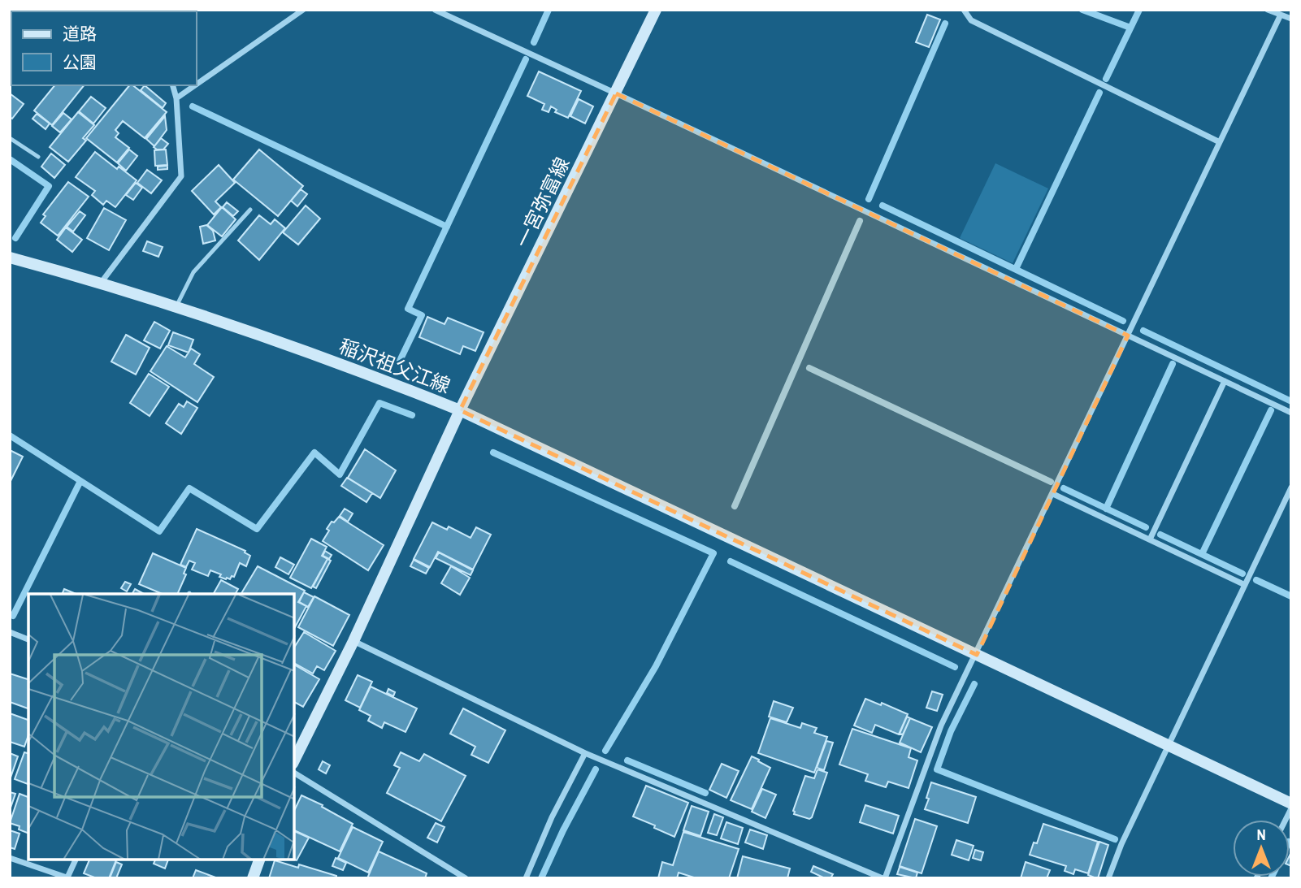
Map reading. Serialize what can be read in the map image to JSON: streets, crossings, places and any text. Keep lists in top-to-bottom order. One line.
{"streets":{"main road":["一宮弥富線","稲沢祖父江線"]},"crossings":[["一宮弥富線","稲沢祖父江線"]],"legend":["道路","公園"],"north":"top"}
